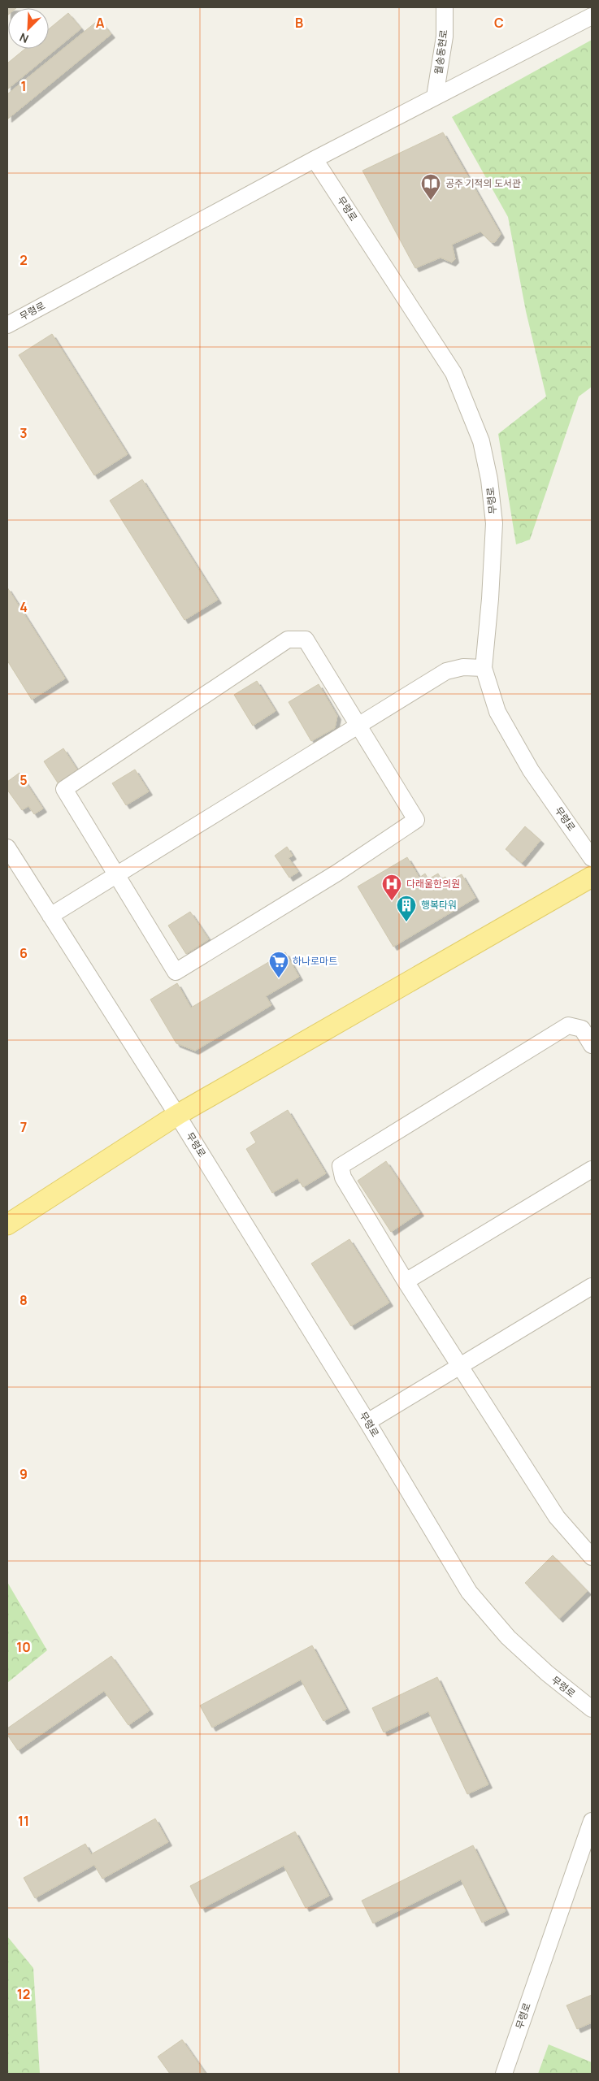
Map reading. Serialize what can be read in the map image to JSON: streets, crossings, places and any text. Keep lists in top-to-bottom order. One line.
{"streets":{"street":["월송동현로","무령로"]},"crossings":[["월송동현로","무령로"]],"places":{"library":["공주 기적의 도서관"],"hospital":["다래울한의원"],"building":["행복타워"],"supermarket":["하나로마트"]},"north":"bottom left","grid":{"columns":["A","B","C"],"rows":["1","2","3","4","5","6","7","8","9","10","11","12"]}}
